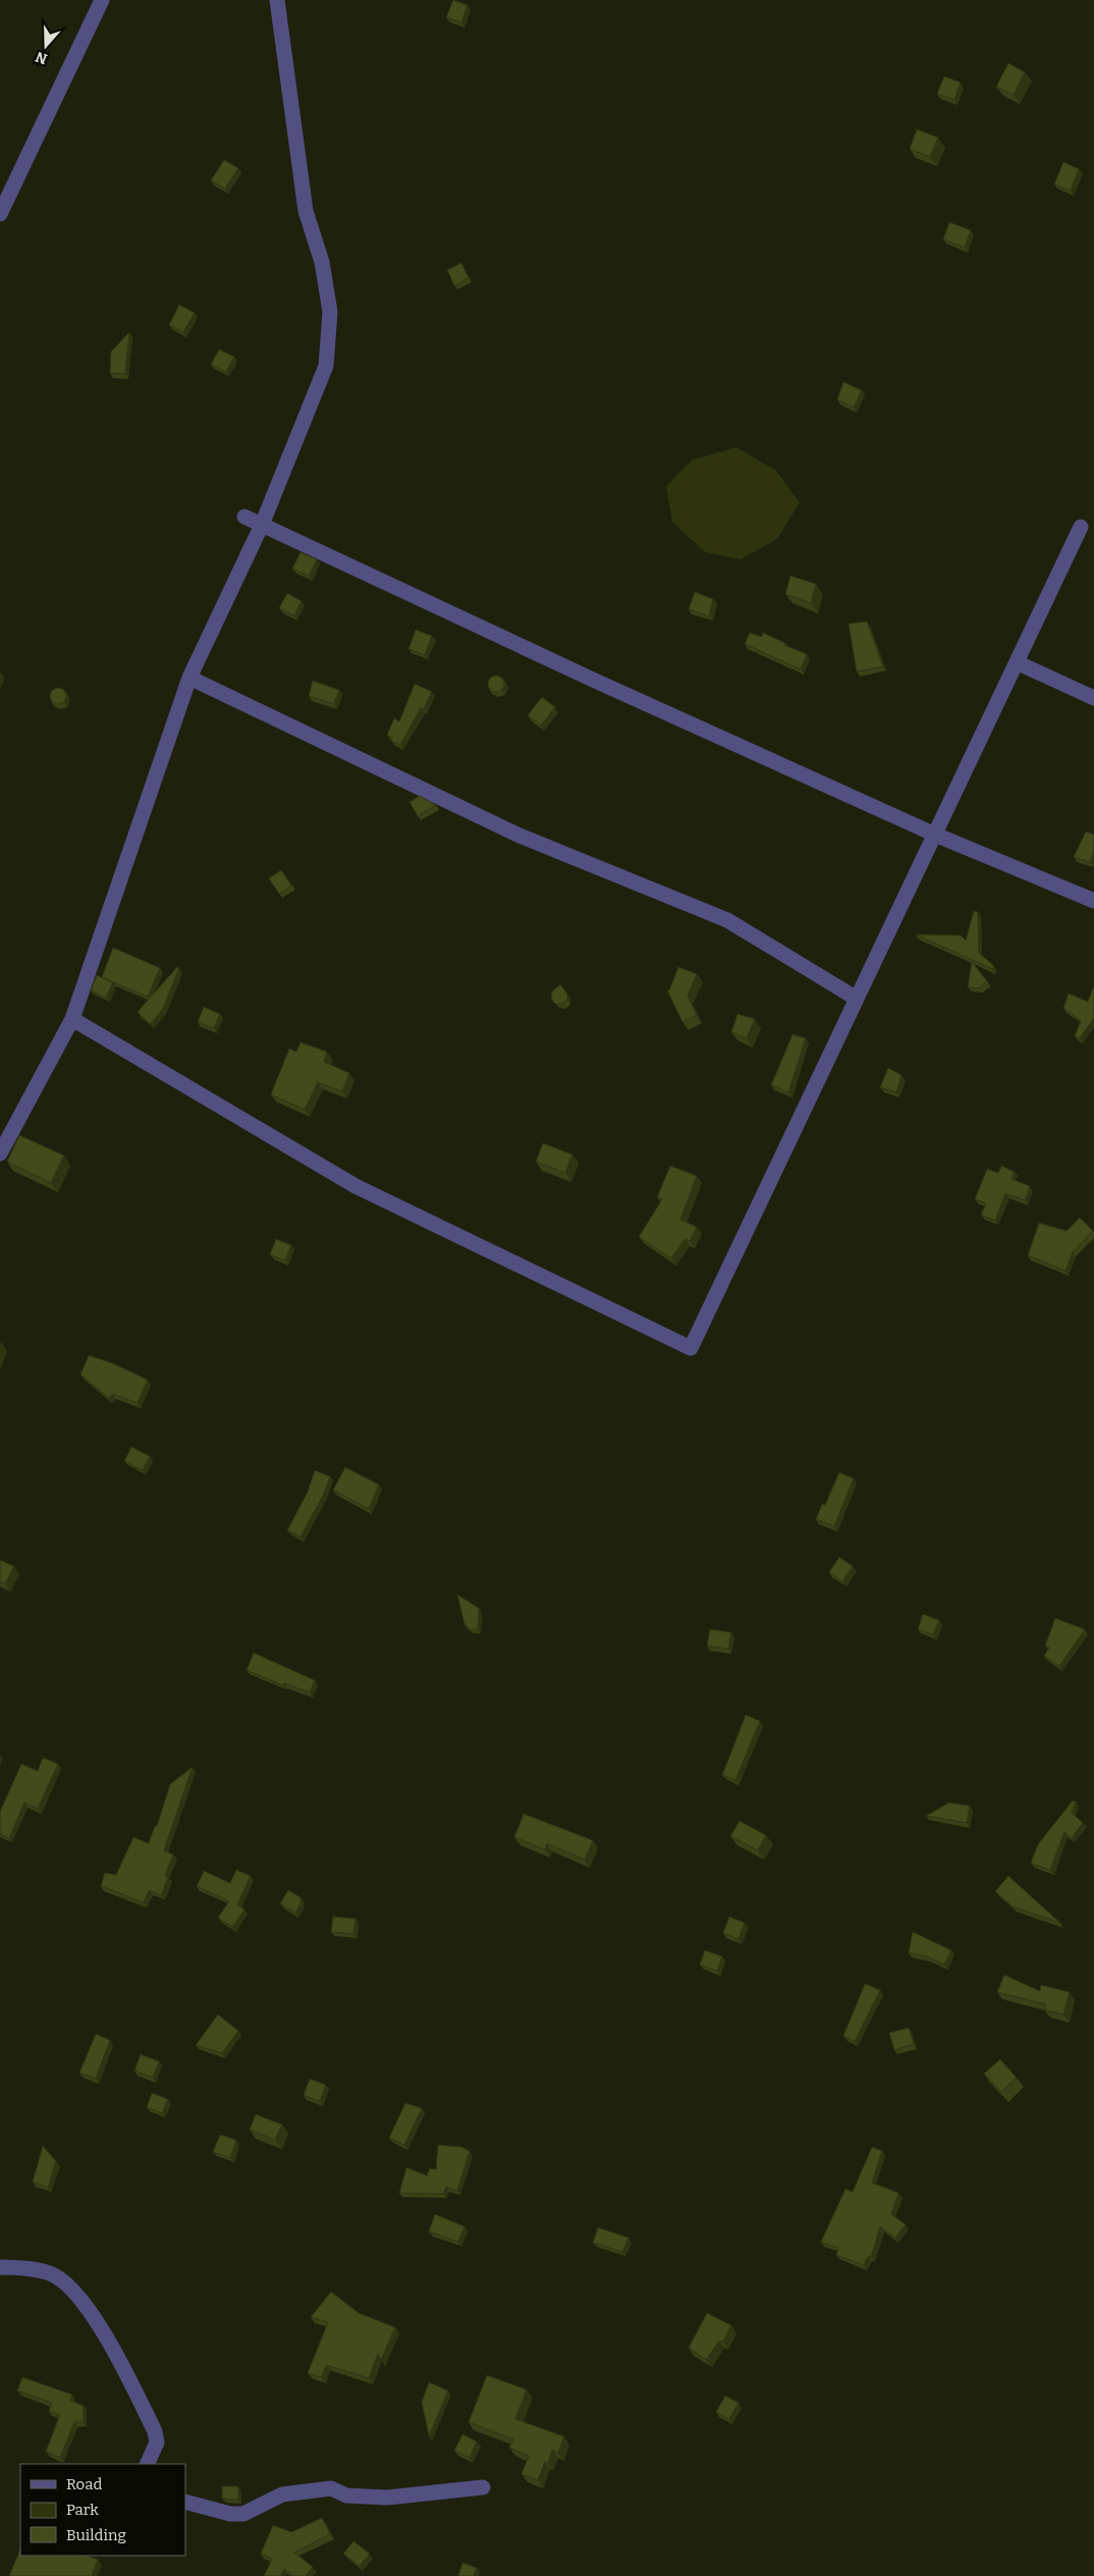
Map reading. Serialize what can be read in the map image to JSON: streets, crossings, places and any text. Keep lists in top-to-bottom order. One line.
{"legend":["Road","Park","Building"],"north":"bottom"}
